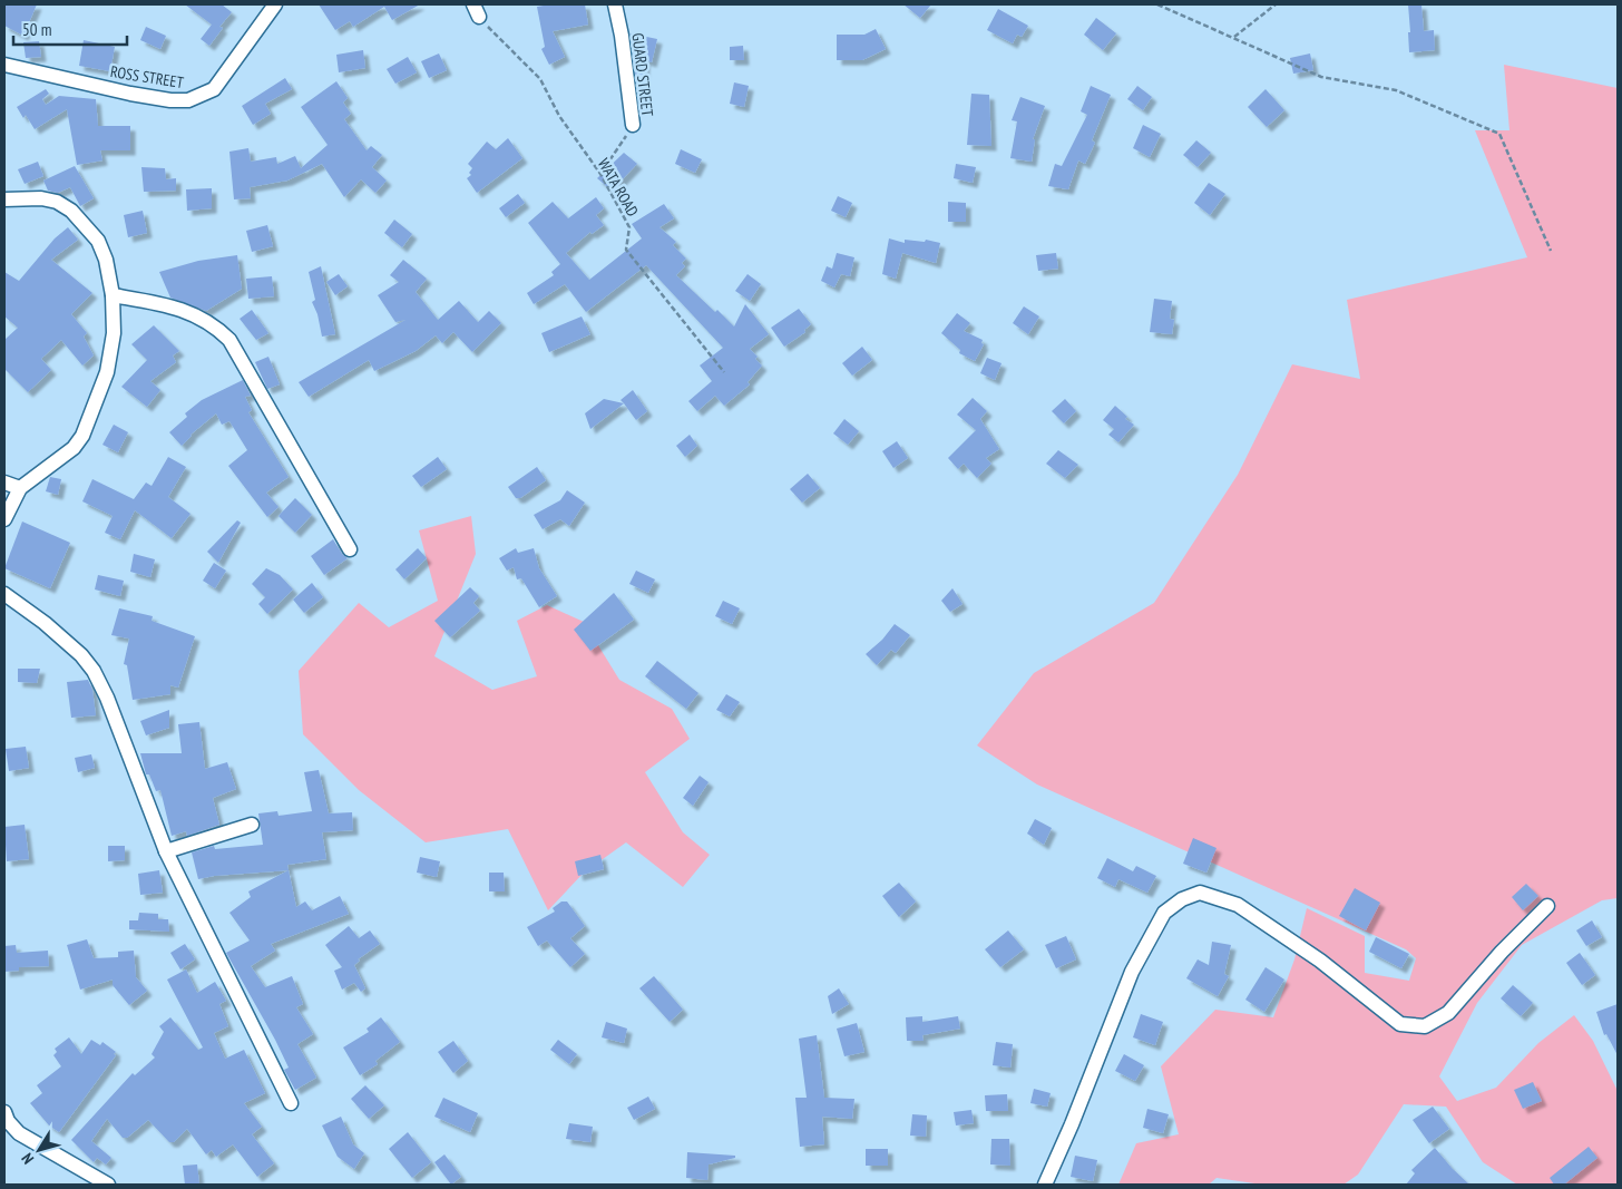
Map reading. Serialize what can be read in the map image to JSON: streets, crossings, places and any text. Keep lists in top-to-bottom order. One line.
{"streets":{"street":["GUARD STREET","ROSS STREET"],"path":["WATA ROAD"]},"crossings":[["GUARD STREET","WATA ROAD"]],"scale_bar":"50 m","north":"bottom left"}
